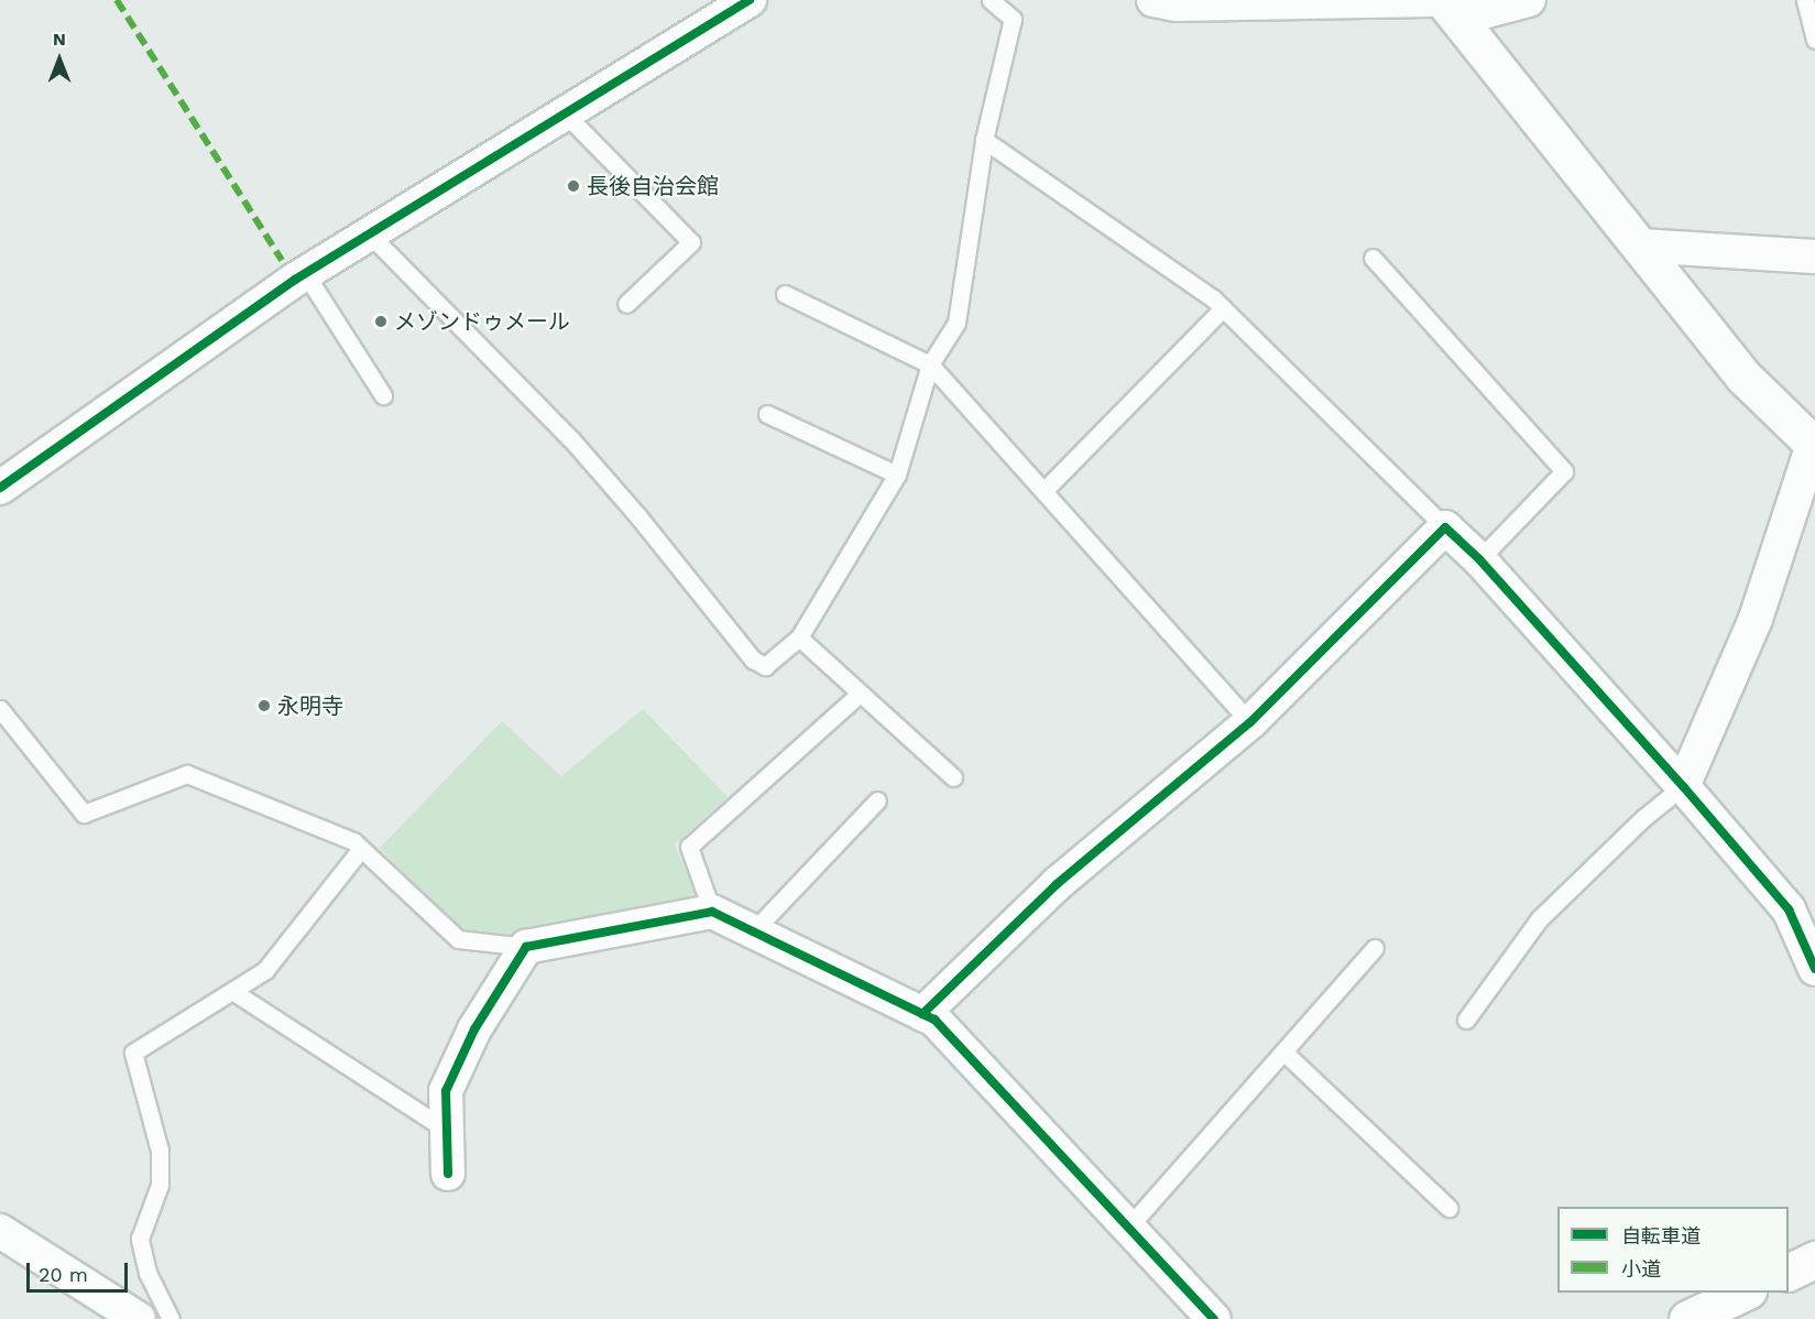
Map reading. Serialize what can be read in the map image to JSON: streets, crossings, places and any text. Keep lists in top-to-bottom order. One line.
{"places":["長後自治会館","メゾンドゥメール","永明寺"],"legend":["自転車道","小道"],"scale_bar":"20 m","north":"top"}
